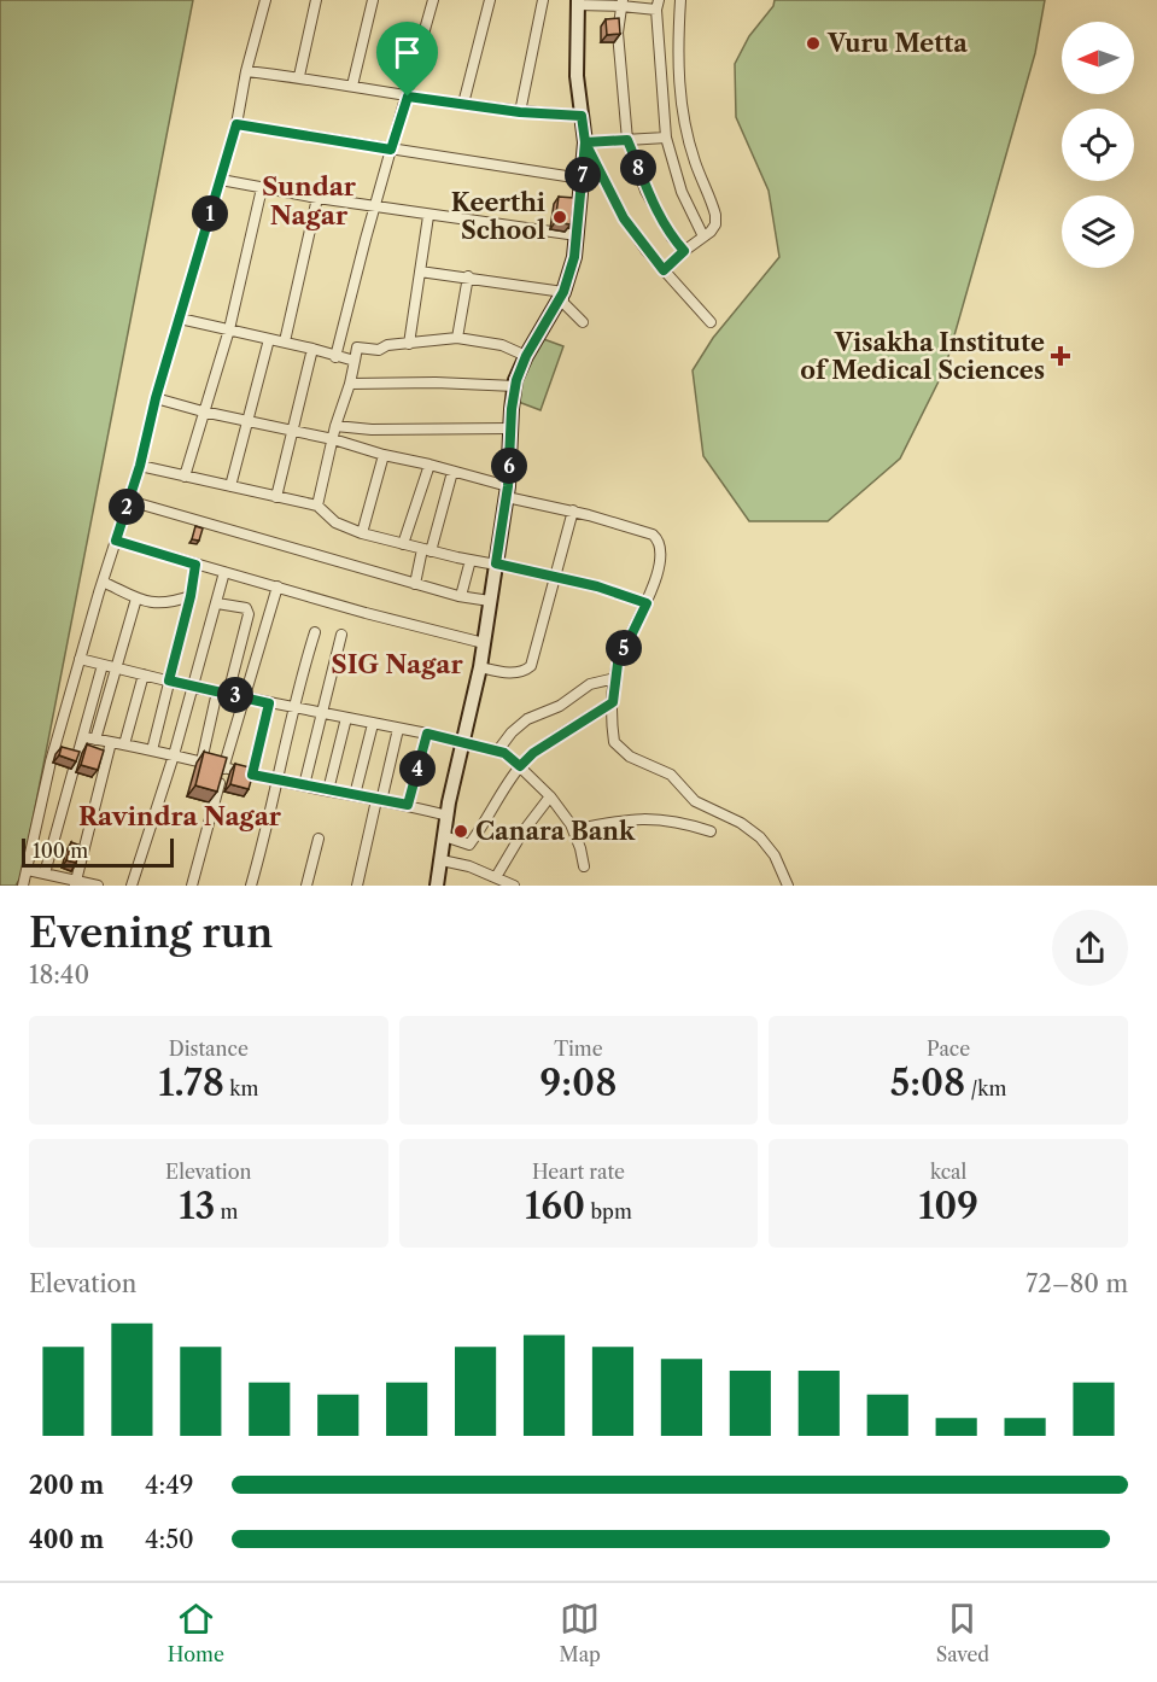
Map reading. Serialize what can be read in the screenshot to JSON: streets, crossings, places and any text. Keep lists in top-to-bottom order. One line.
{"districts":["Sundar Nagar","SIG Nagar","Ravindra Nagar"],"places":{"other":["Vuru Metta","Keerthi School","Canara Bank"],"health":["Visakha Institute of Medical Sciences"]},"scale_bar":"100 m","north":"left","page":{"pins":["8","7","1","6","2","5","3","4"],"scale":"100 m","heading":["Evening run","18:40"],"stats":[["Distance","1.78 km"],["Time","9:08"],["Pace","5:08 /km"],["Elevation","13 m"],["Heart rate","160 bpm"],["kcal","109"]],"chart":["Elevation","72–80 m"],"list":[{"name":"200 m","note":"4:49"},{"name":"400 m","note":"4:50"}],"tabs":["Home","Map","Saved"]}}
